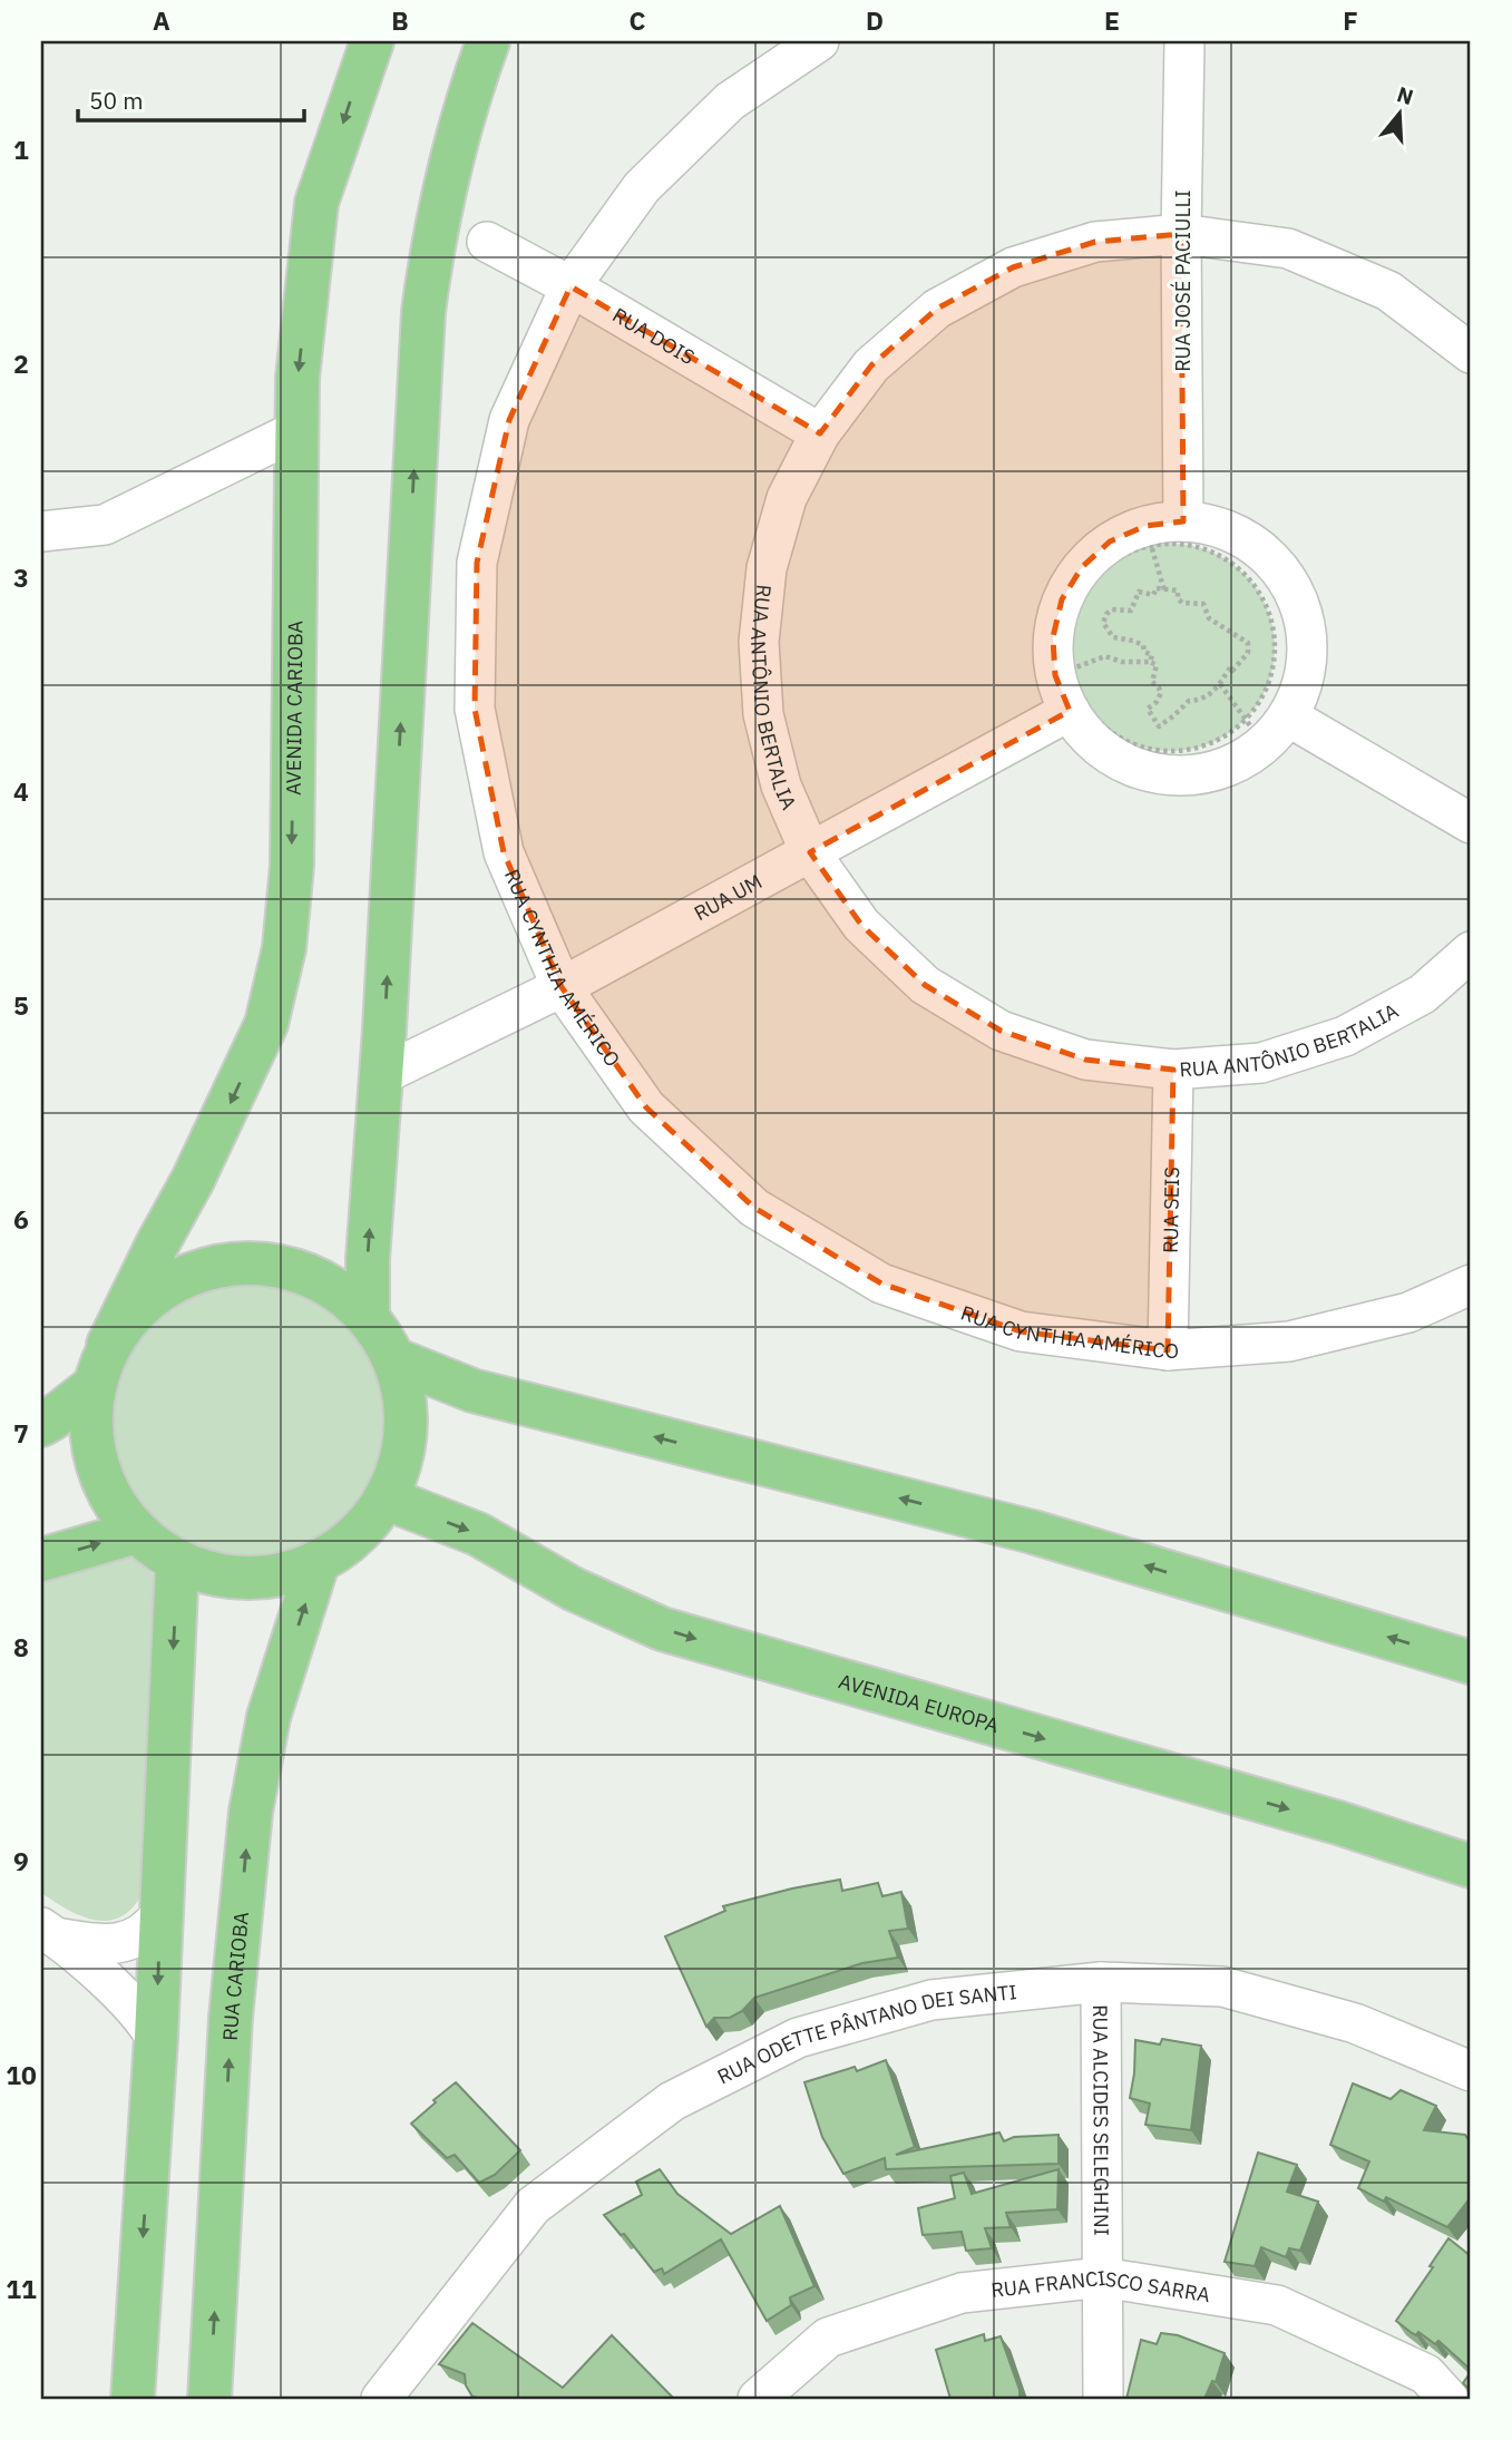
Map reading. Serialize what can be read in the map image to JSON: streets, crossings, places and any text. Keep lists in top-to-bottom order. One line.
{"streets":{"main road":["AVENIDA CARIOBA","AVENIDA EUROPA","RUA CARIOBA"],"street":["RUA JOSÉ PACIULLI","RUA DOIS","RUA ANTÔNIO BERTALIA","RUA UM","RUA CYNTHIA AMÉRICO","RUA SEIS","RUA ODETTE PÂNTANO DEI SANTI","RUA ALCIDES SELEGHINI","RUA FRANCISCO SARRA"]},"crossings":[["RUA JOSÉ PACIULLI","RUA ANTÔNIO BERTALIA"],["RUA DOIS","RUA ANTÔNIO BERTALIA"],["RUA DOIS","RUA CYNTHIA AMÉRICO"],["RUA ANTÔNIO BERTALIA","RUA UM"],["RUA ANTÔNIO BERTALIA","RUA SEIS"],["RUA UM","RUA CYNTHIA AMÉRICO"],["RUA CYNTHIA AMÉRICO","RUA SEIS"],["RUA ODETTE PÂNTANO DEI SANTI","RUA ALCIDES SELEGHINI"],["RUA ALCIDES SELEGHINI","RUA FRANCISCO SARRA"]],"scale_bar":"50 m","north":"top","grid":{"columns":["A","B","C","D","E","F"],"rows":["1","2","3","4","5","6","7","8","9","10","11"]}}
